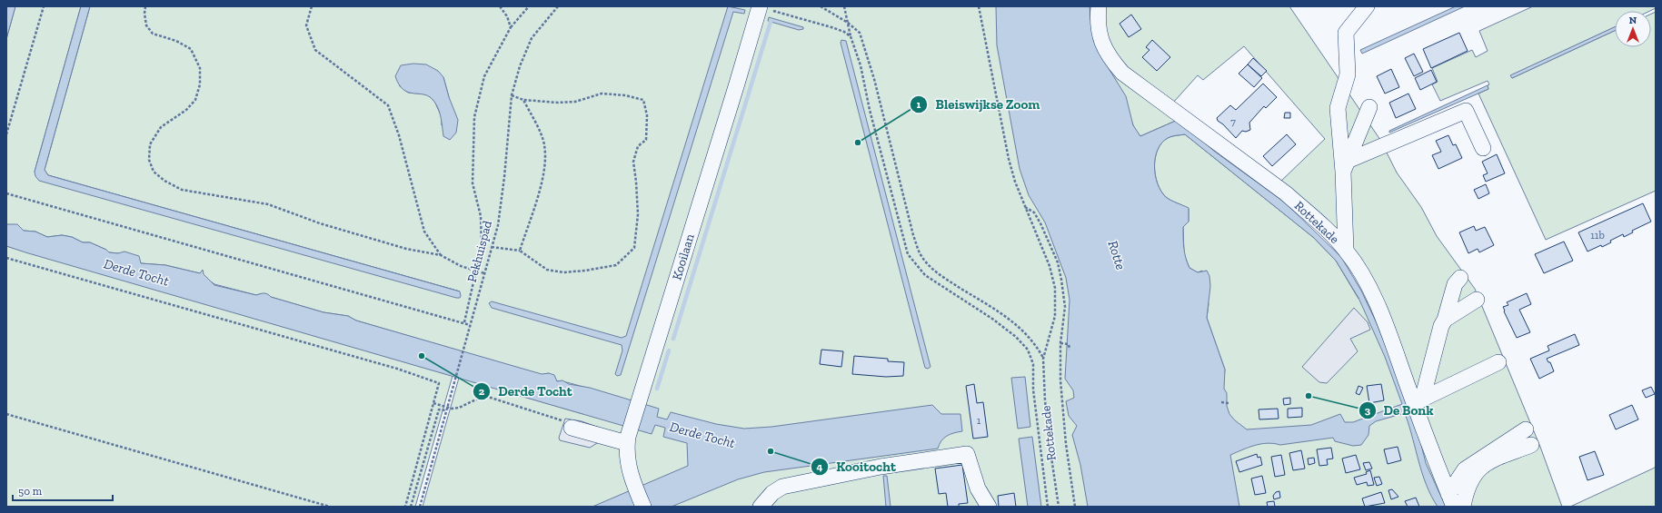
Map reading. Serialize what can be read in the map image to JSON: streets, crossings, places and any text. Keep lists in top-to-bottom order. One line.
{"streets":{"street":["Rottekade","Kooilaan"],"path":["Pekhuispad"]},"water":["Rotte","Derde Tocht"],"places":["Bleiswijkse Zoom","Derde Tocht","De Bonk","Kooitocht"],"house_numbers":["7","11b","1"],"scale_bar":"50 m","north":"top"}
